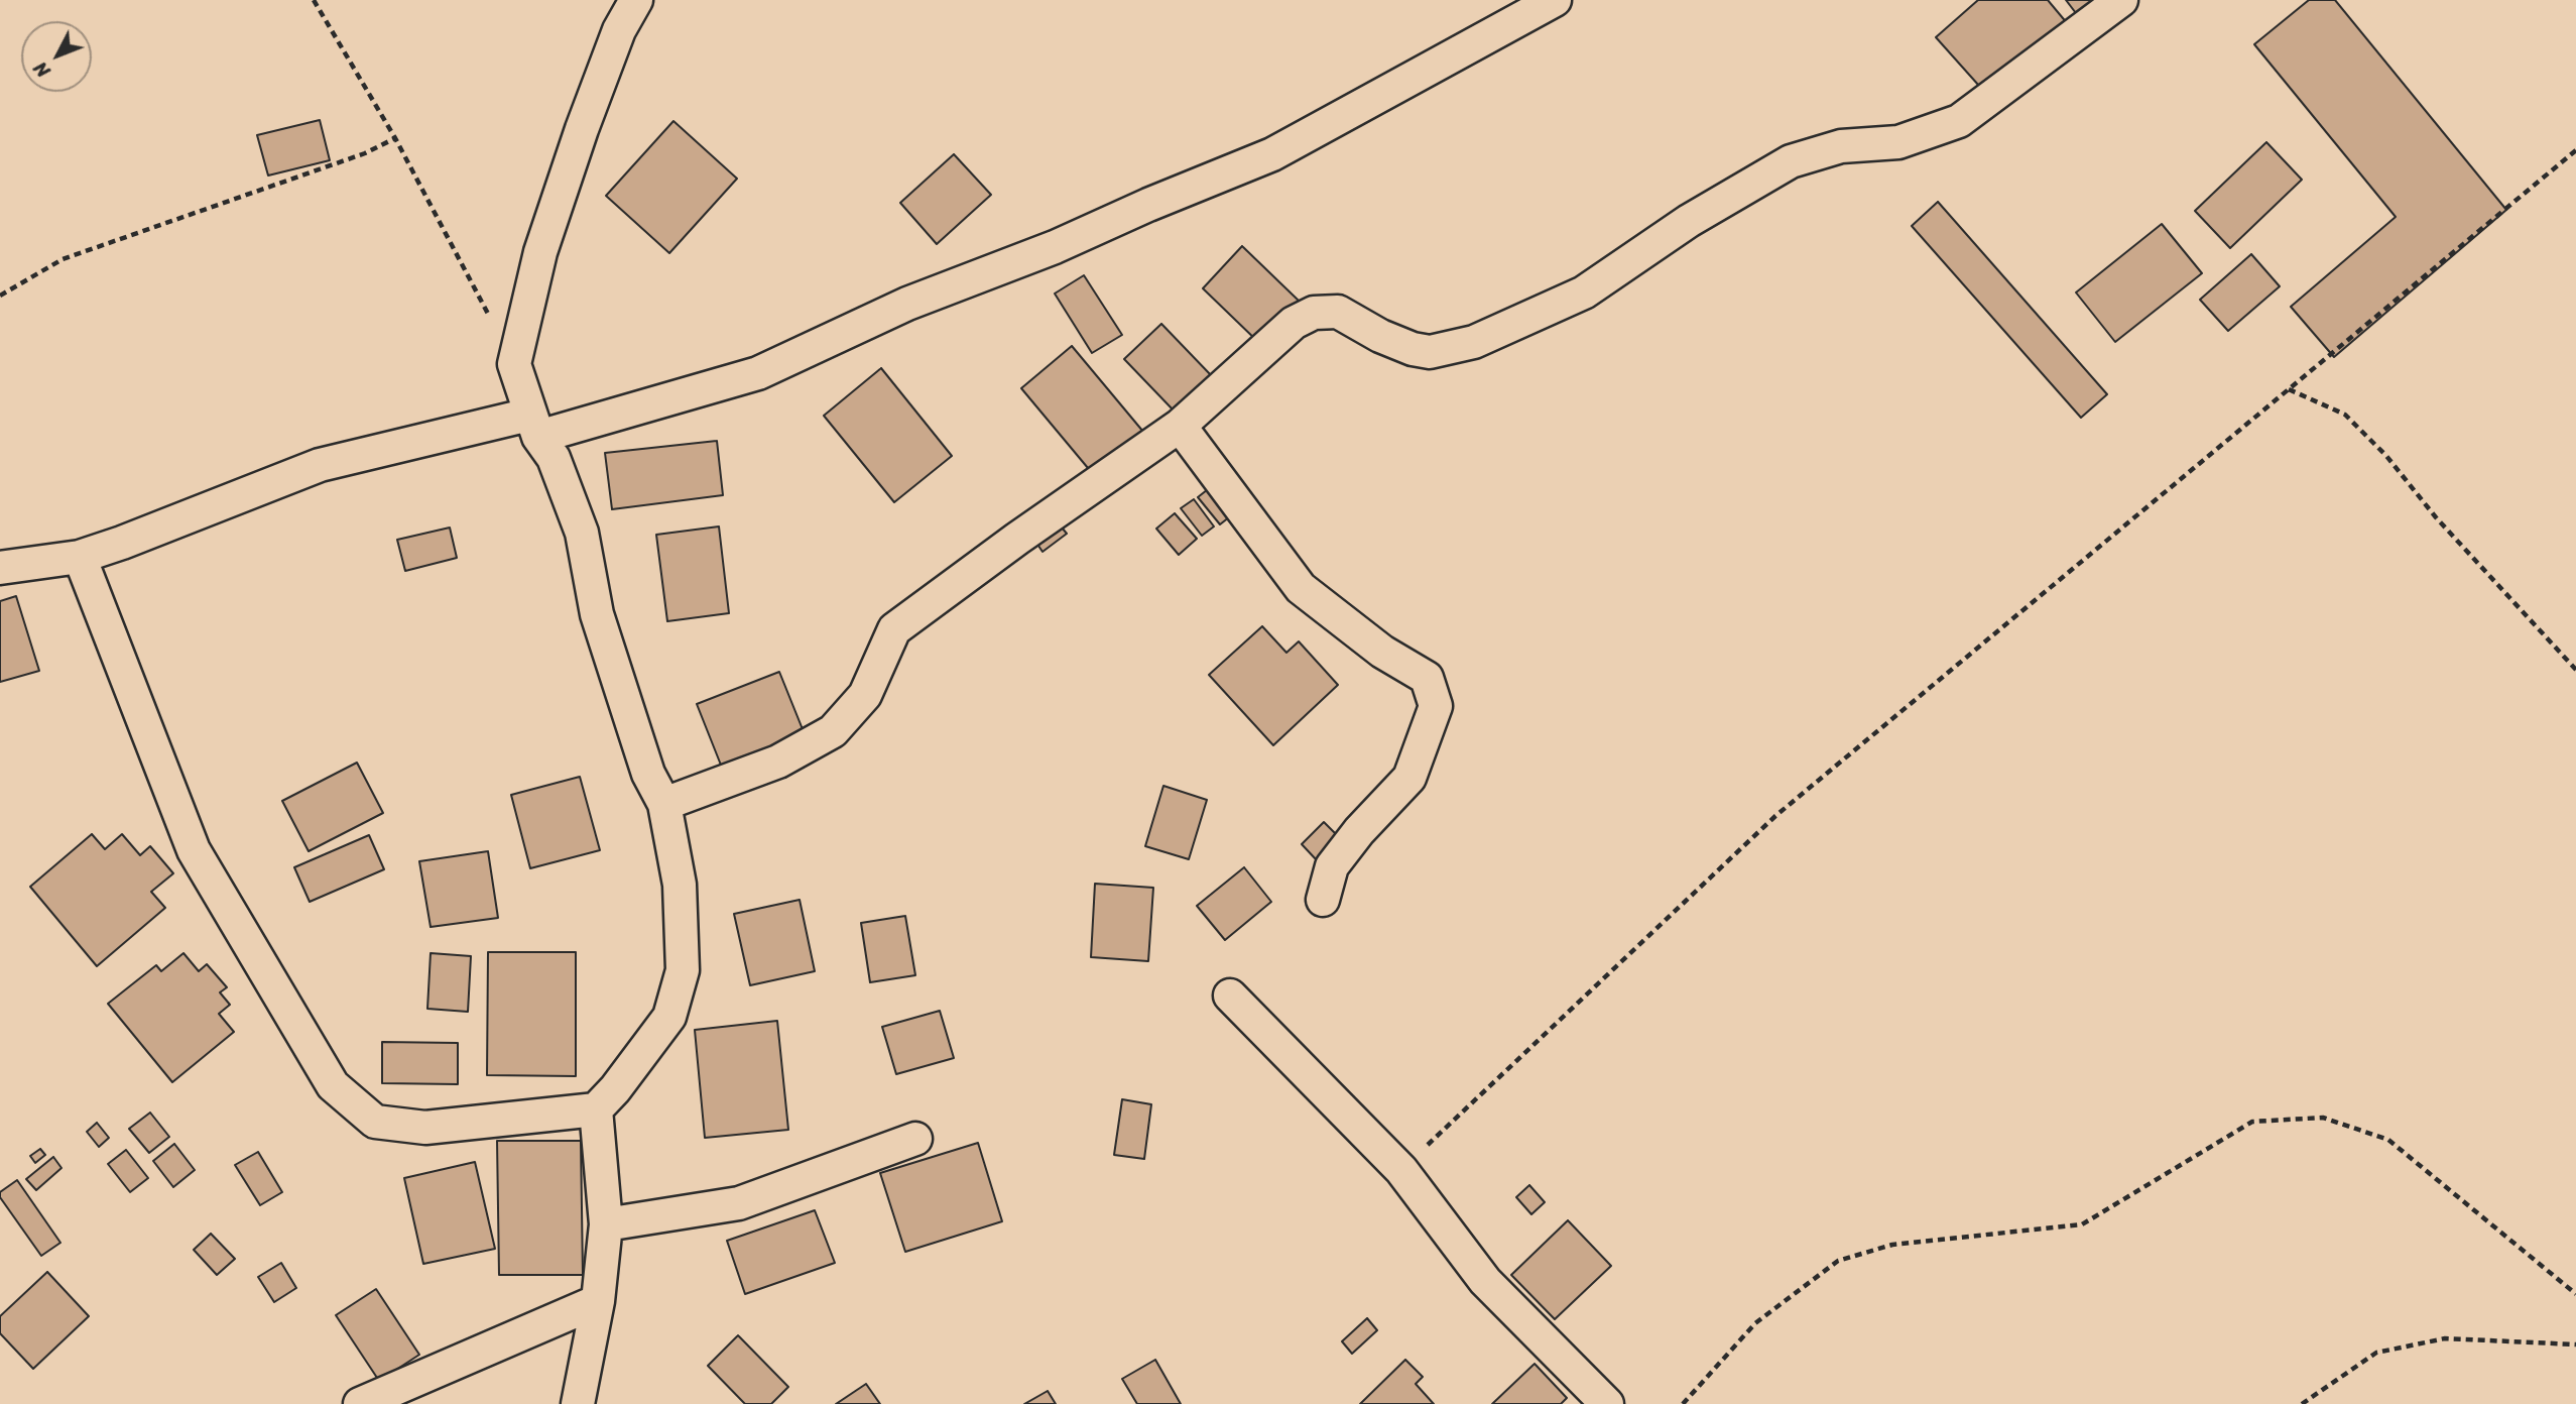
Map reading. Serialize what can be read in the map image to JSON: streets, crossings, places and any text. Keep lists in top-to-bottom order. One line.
{"north":"bottom left"}
